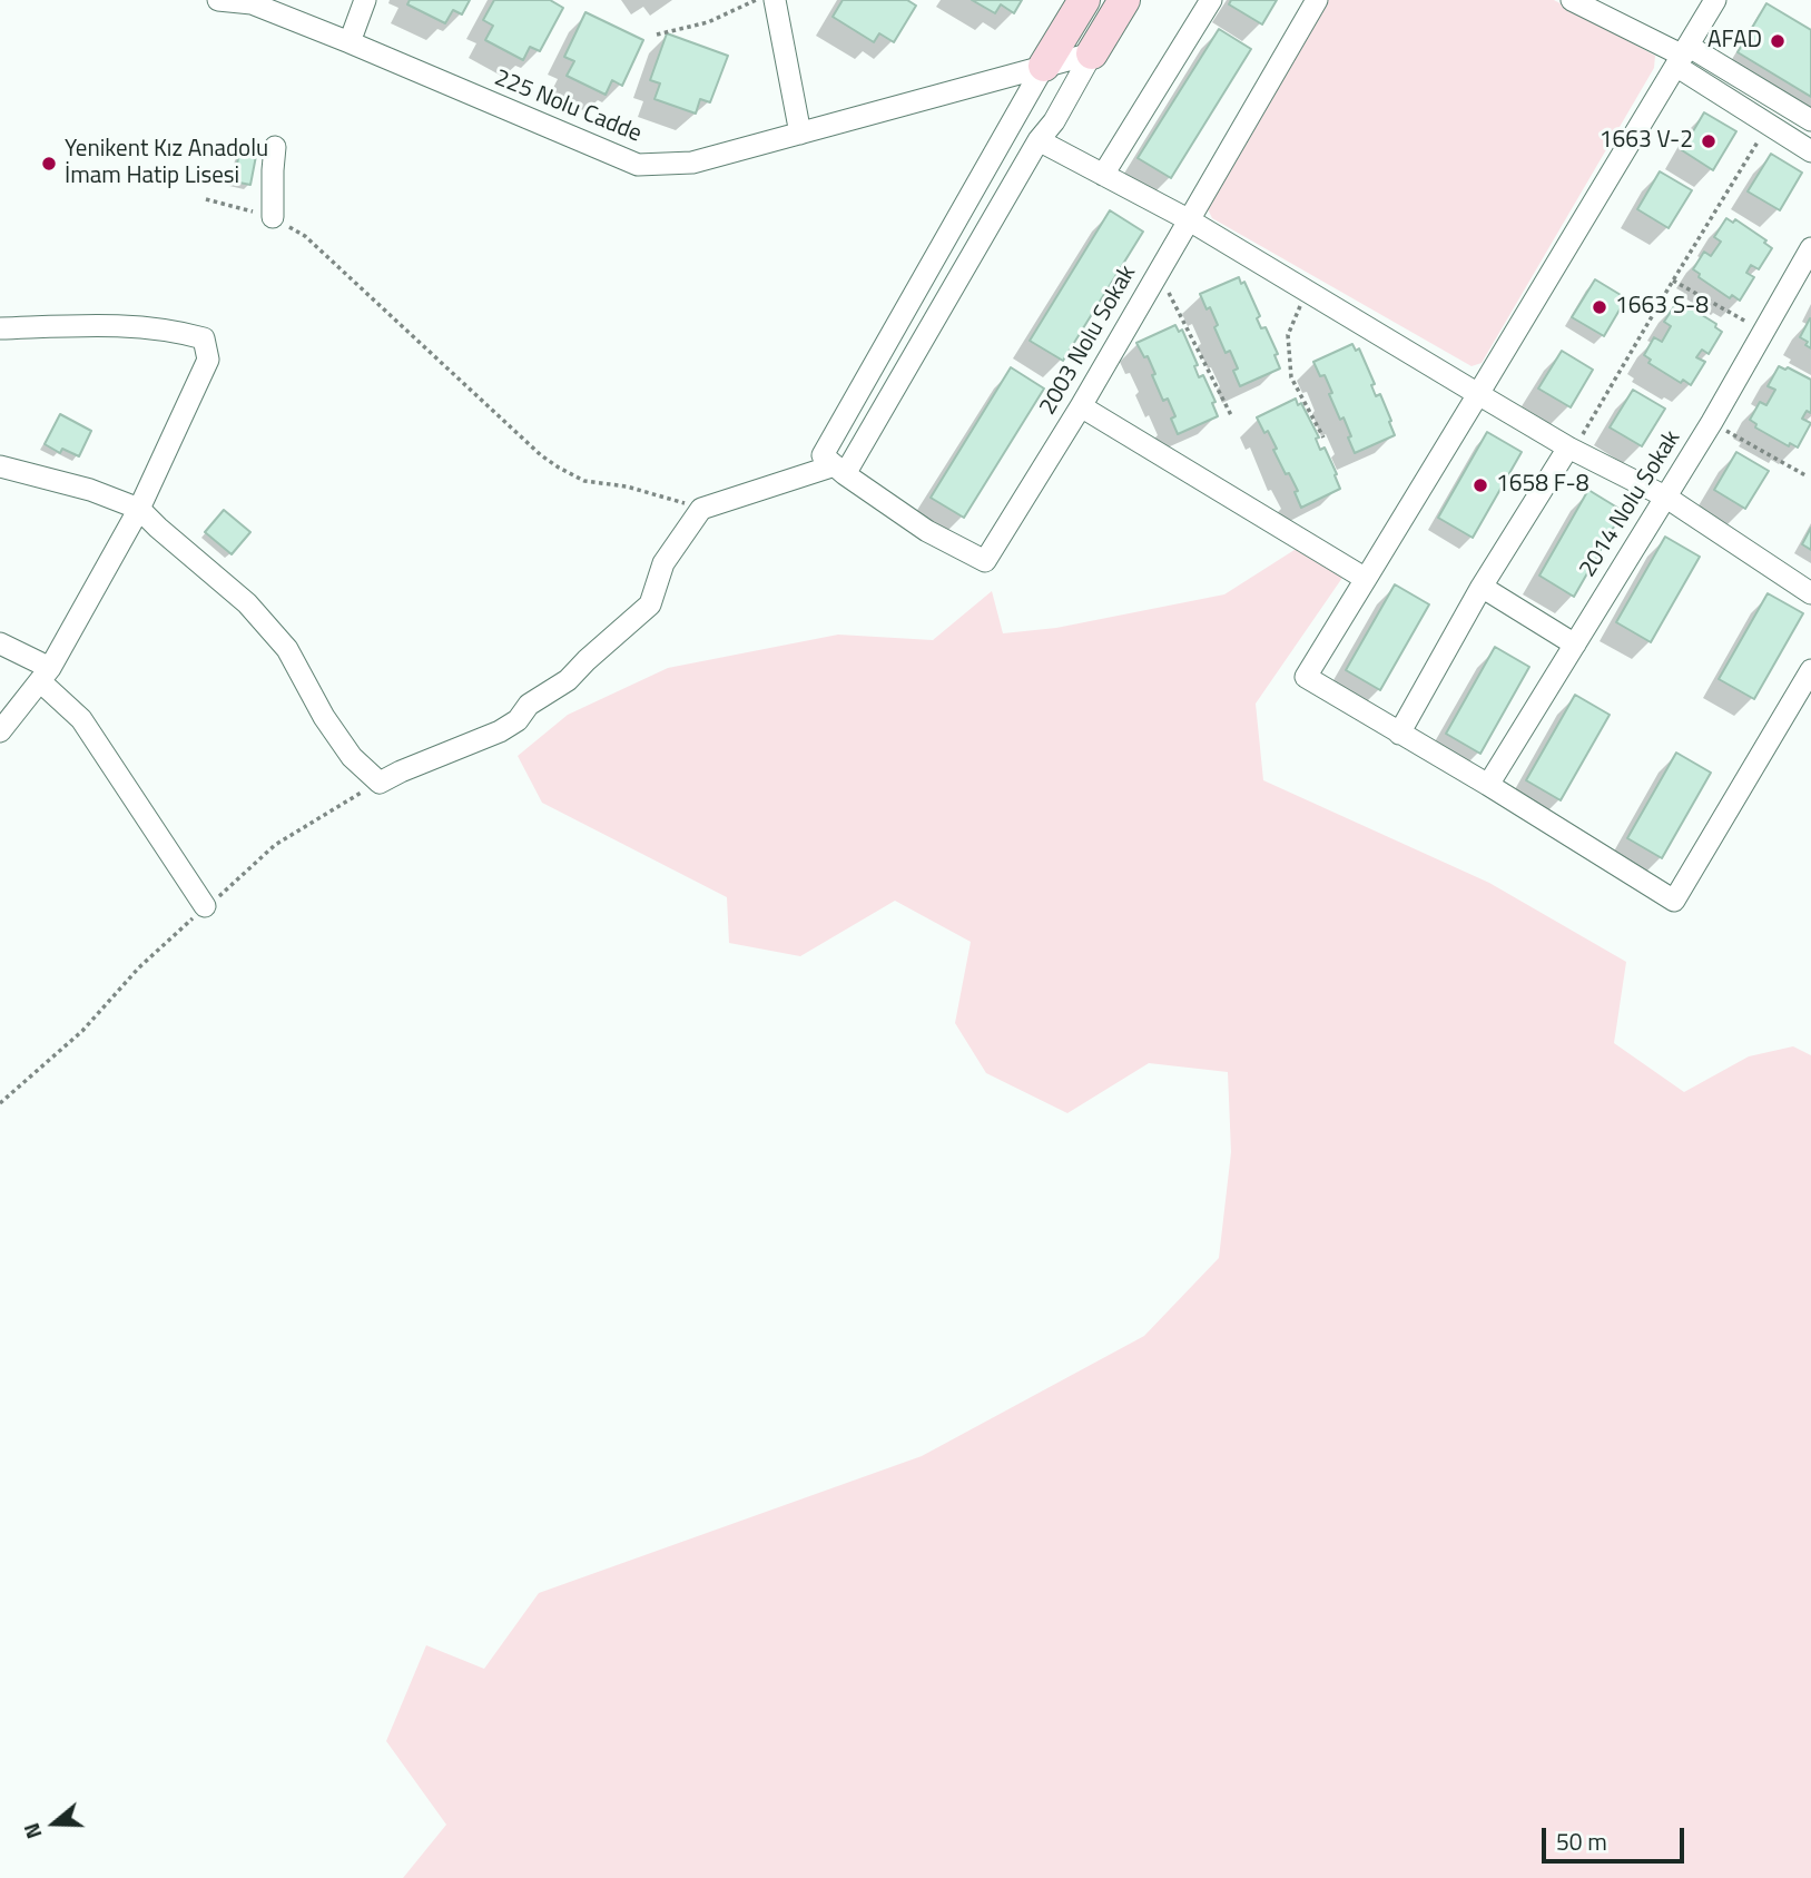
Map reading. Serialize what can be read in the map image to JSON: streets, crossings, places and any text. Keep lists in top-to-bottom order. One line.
{"streets":{"street":["225 Nolu Cadde","2003 Nolu Sokak","2014 Nolu Sokak"]},"places":["AFAD","1663 V-2","Yenikent Kız Anadolu İmam Hatip Lisesi","1663 S-8","1658 F-8"],"scale_bar":"50 m","north":"left"}
